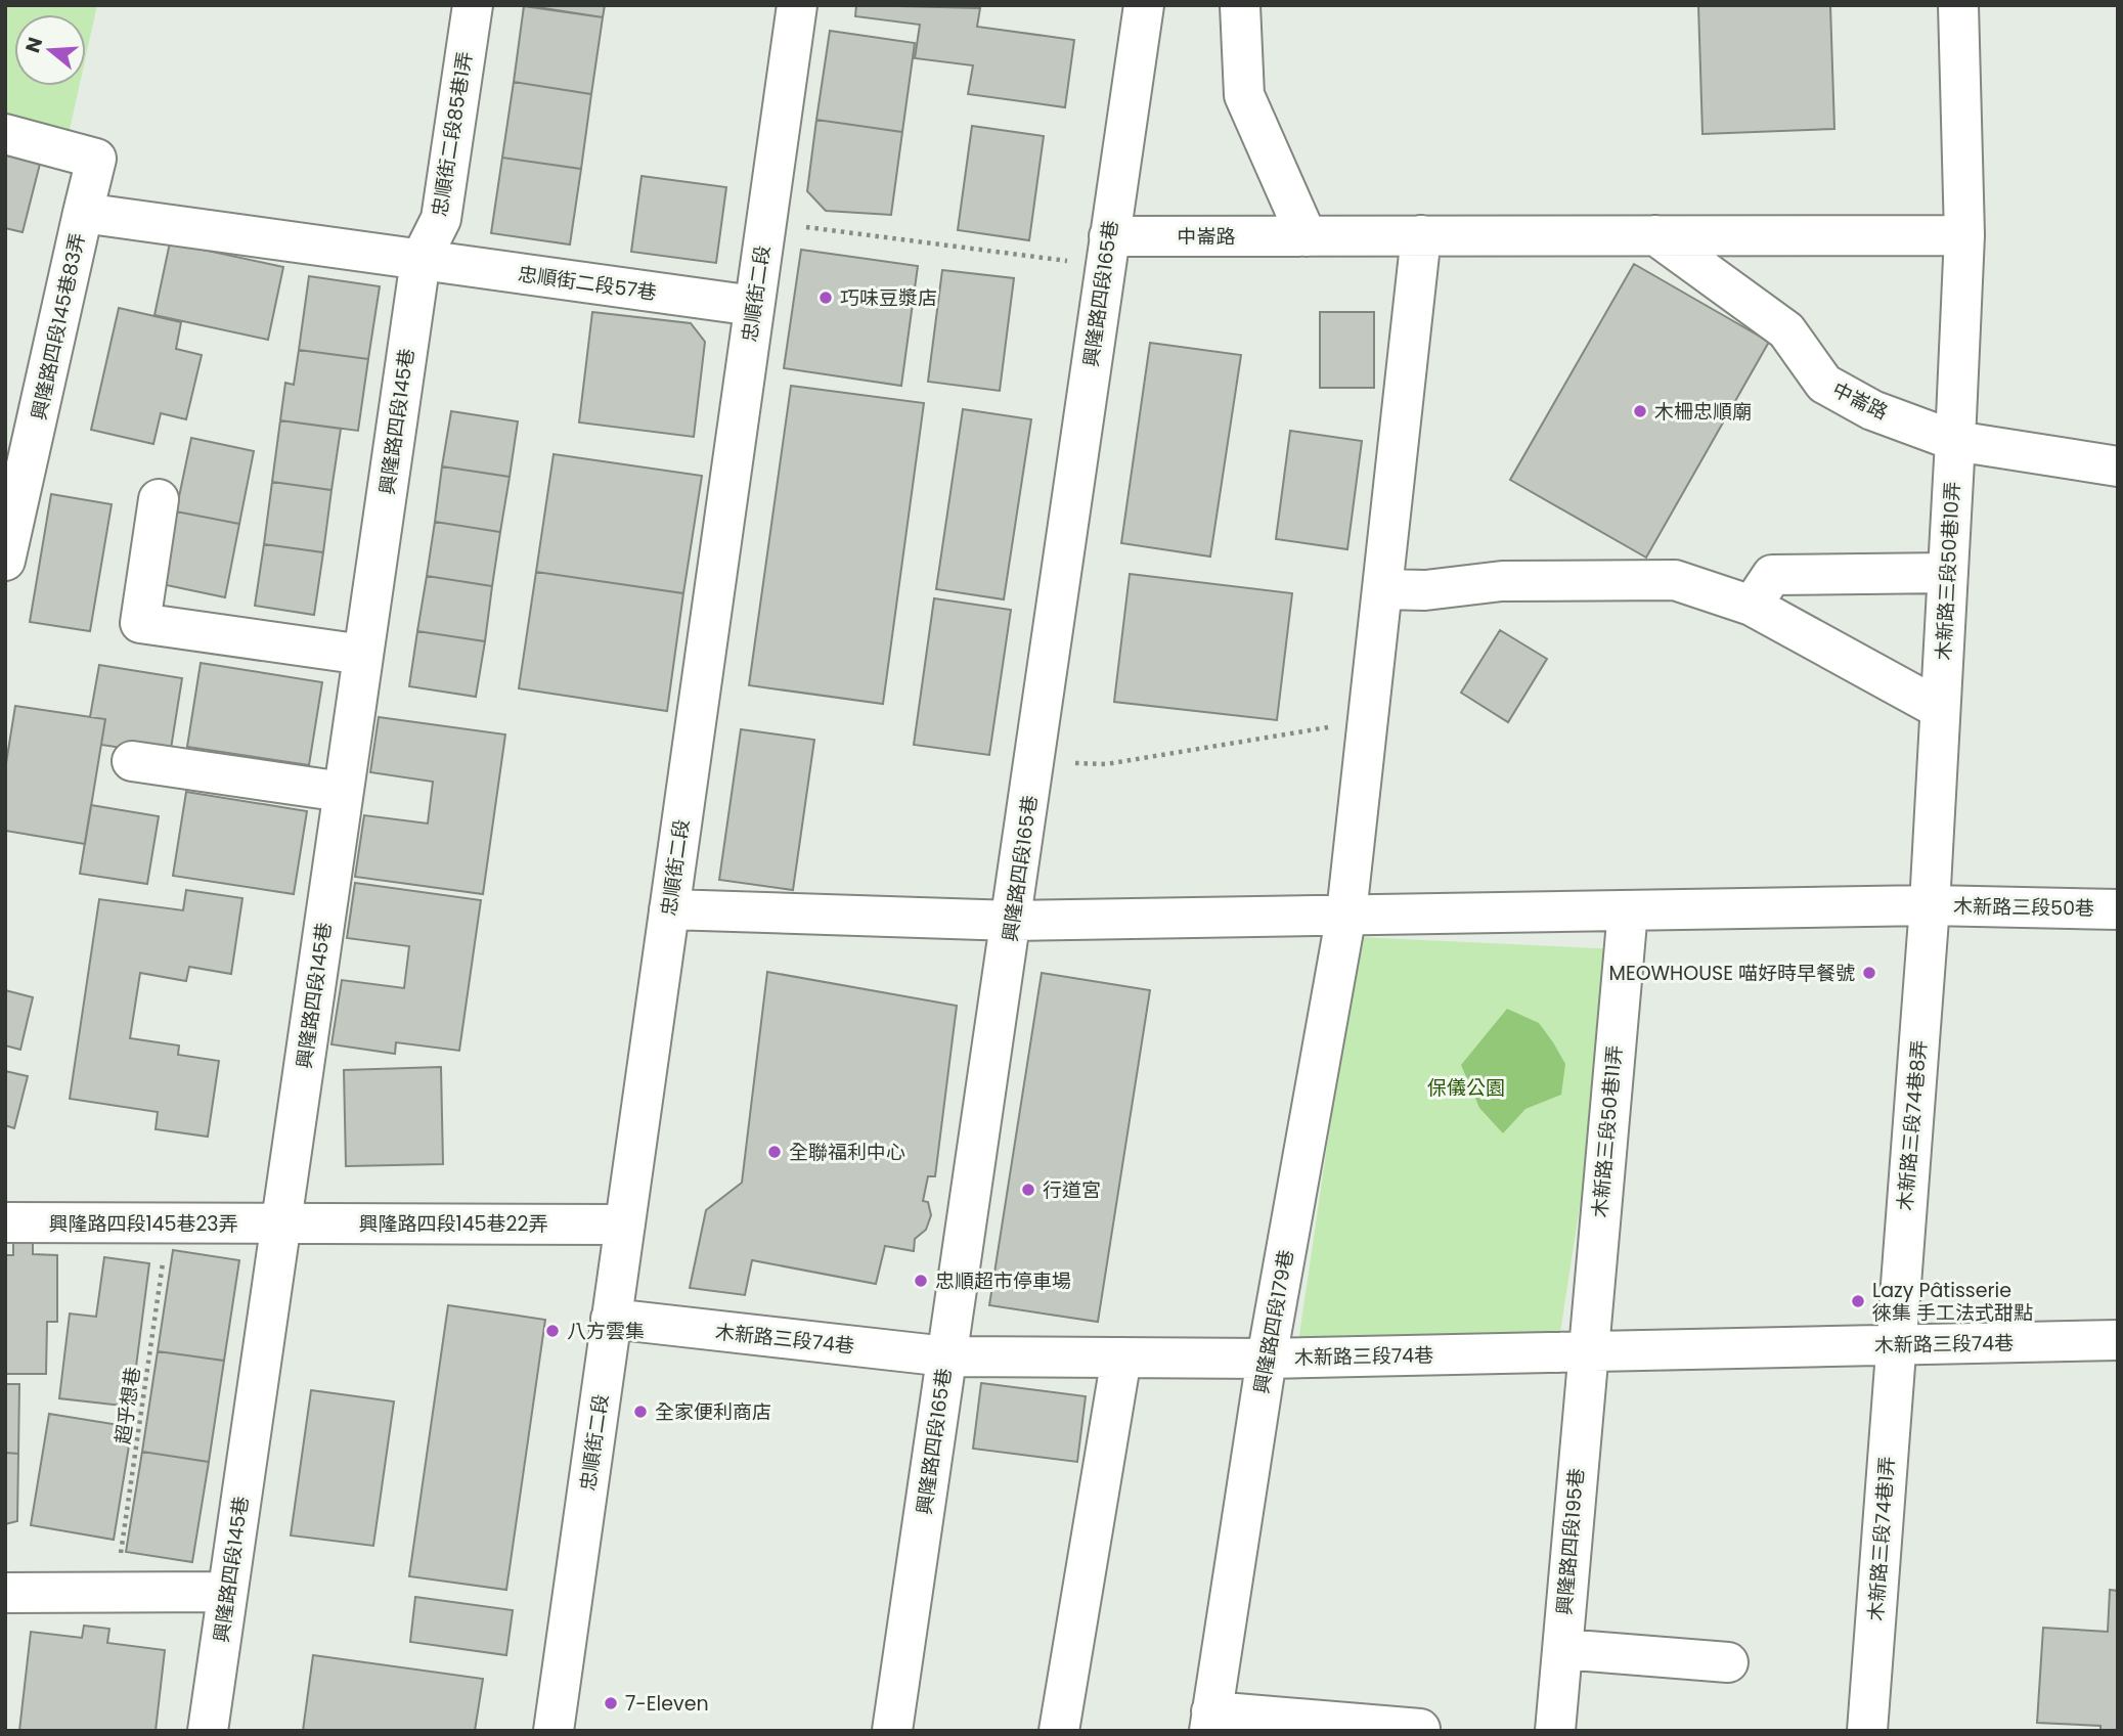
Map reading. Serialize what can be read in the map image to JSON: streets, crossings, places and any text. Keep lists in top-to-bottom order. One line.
{"streets":{"street":["忠順街二段85巷1弄","中崙路","忠順街二段57巷","忠順街二段","興隆路四段165巷","興隆路四段145巷83弄","興隆路四段145巷","木新路三段50巷10弄","木新路三段50巷","木新路三段74巷8弄","木新路三段50巷11弄","興隆路四段145巷23弄","興隆路四段145巷22弄","興隆路四段179巷","木新路三段74巷","木新路三段74巷1弄","興隆路四段195巷"],"path":["超乎想巷"]},"crossings":[["忠順街二段85巷1弄","忠順街二段57巷"],["忠順街二段85巷1弄","興隆路四段145巷83弄"],["忠順街二段85巷1弄","興隆路四段145巷"],["中崙路","興隆路四段165巷"],["中崙路","木新路三段50巷10弄"],["中崙路","興隆路四段179巷"],["忠順街二段57巷","忠順街二段"],["忠順街二段57巷","興隆路四段145巷83弄"],["忠順街二段57巷","興隆路四段145巷"],["忠順街二段","木新路三段50巷"],["忠順街二段","興隆路四段145巷22弄"],["忠順街二段","木新路三段74巷"],["興隆路四段165巷","木新路三段50巷"],["興隆路四段165巷","木新路三段74巷"],["興隆路四段145巷83弄","興隆路四段145巷"],["興隆路四段145巷","興隆路四段145巷23弄"],["興隆路四段145巷","興隆路四段145巷22弄"],["木新路三段50巷10弄","木新路三段50巷"],["木新路三段50巷10弄","木新路三段74巷8弄"],["木新路三段50巷","木新路三段74巷8弄"],["木新路三段50巷","木新路三段50巷11弄"],["木新路三段50巷","興隆路四段179巷"],["木新路三段74巷8弄","木新路三段74巷"],["木新路三段74巷8弄","木新路三段74巷1弄"],["木新路三段50巷11弄","木新路三段74巷"],["木新路三段50巷11弄","興隆路四段195巷"],["興隆路四段145巷23弄","興隆路四段145巷22弄"],["興隆路四段145巷23弄","超乎想巷"],["興隆路四段179巷","木新路三段74巷"],["木新路三段74巷","木新路三段74巷1弄"],["木新路三段74巷","興隆路四段195巷"]],"parks":["保儀公園"],"places":["巧味豆漿店","木柵忠順廟","MEOWHOUSE 喵好時早餐號","全聯福利中心","行道宮","忠順超市停車場","Lazy Pâtisserie 徠集 手工法式甜點","八方雲集","全家便利商店","7-Eleven"],"north":"left"}
